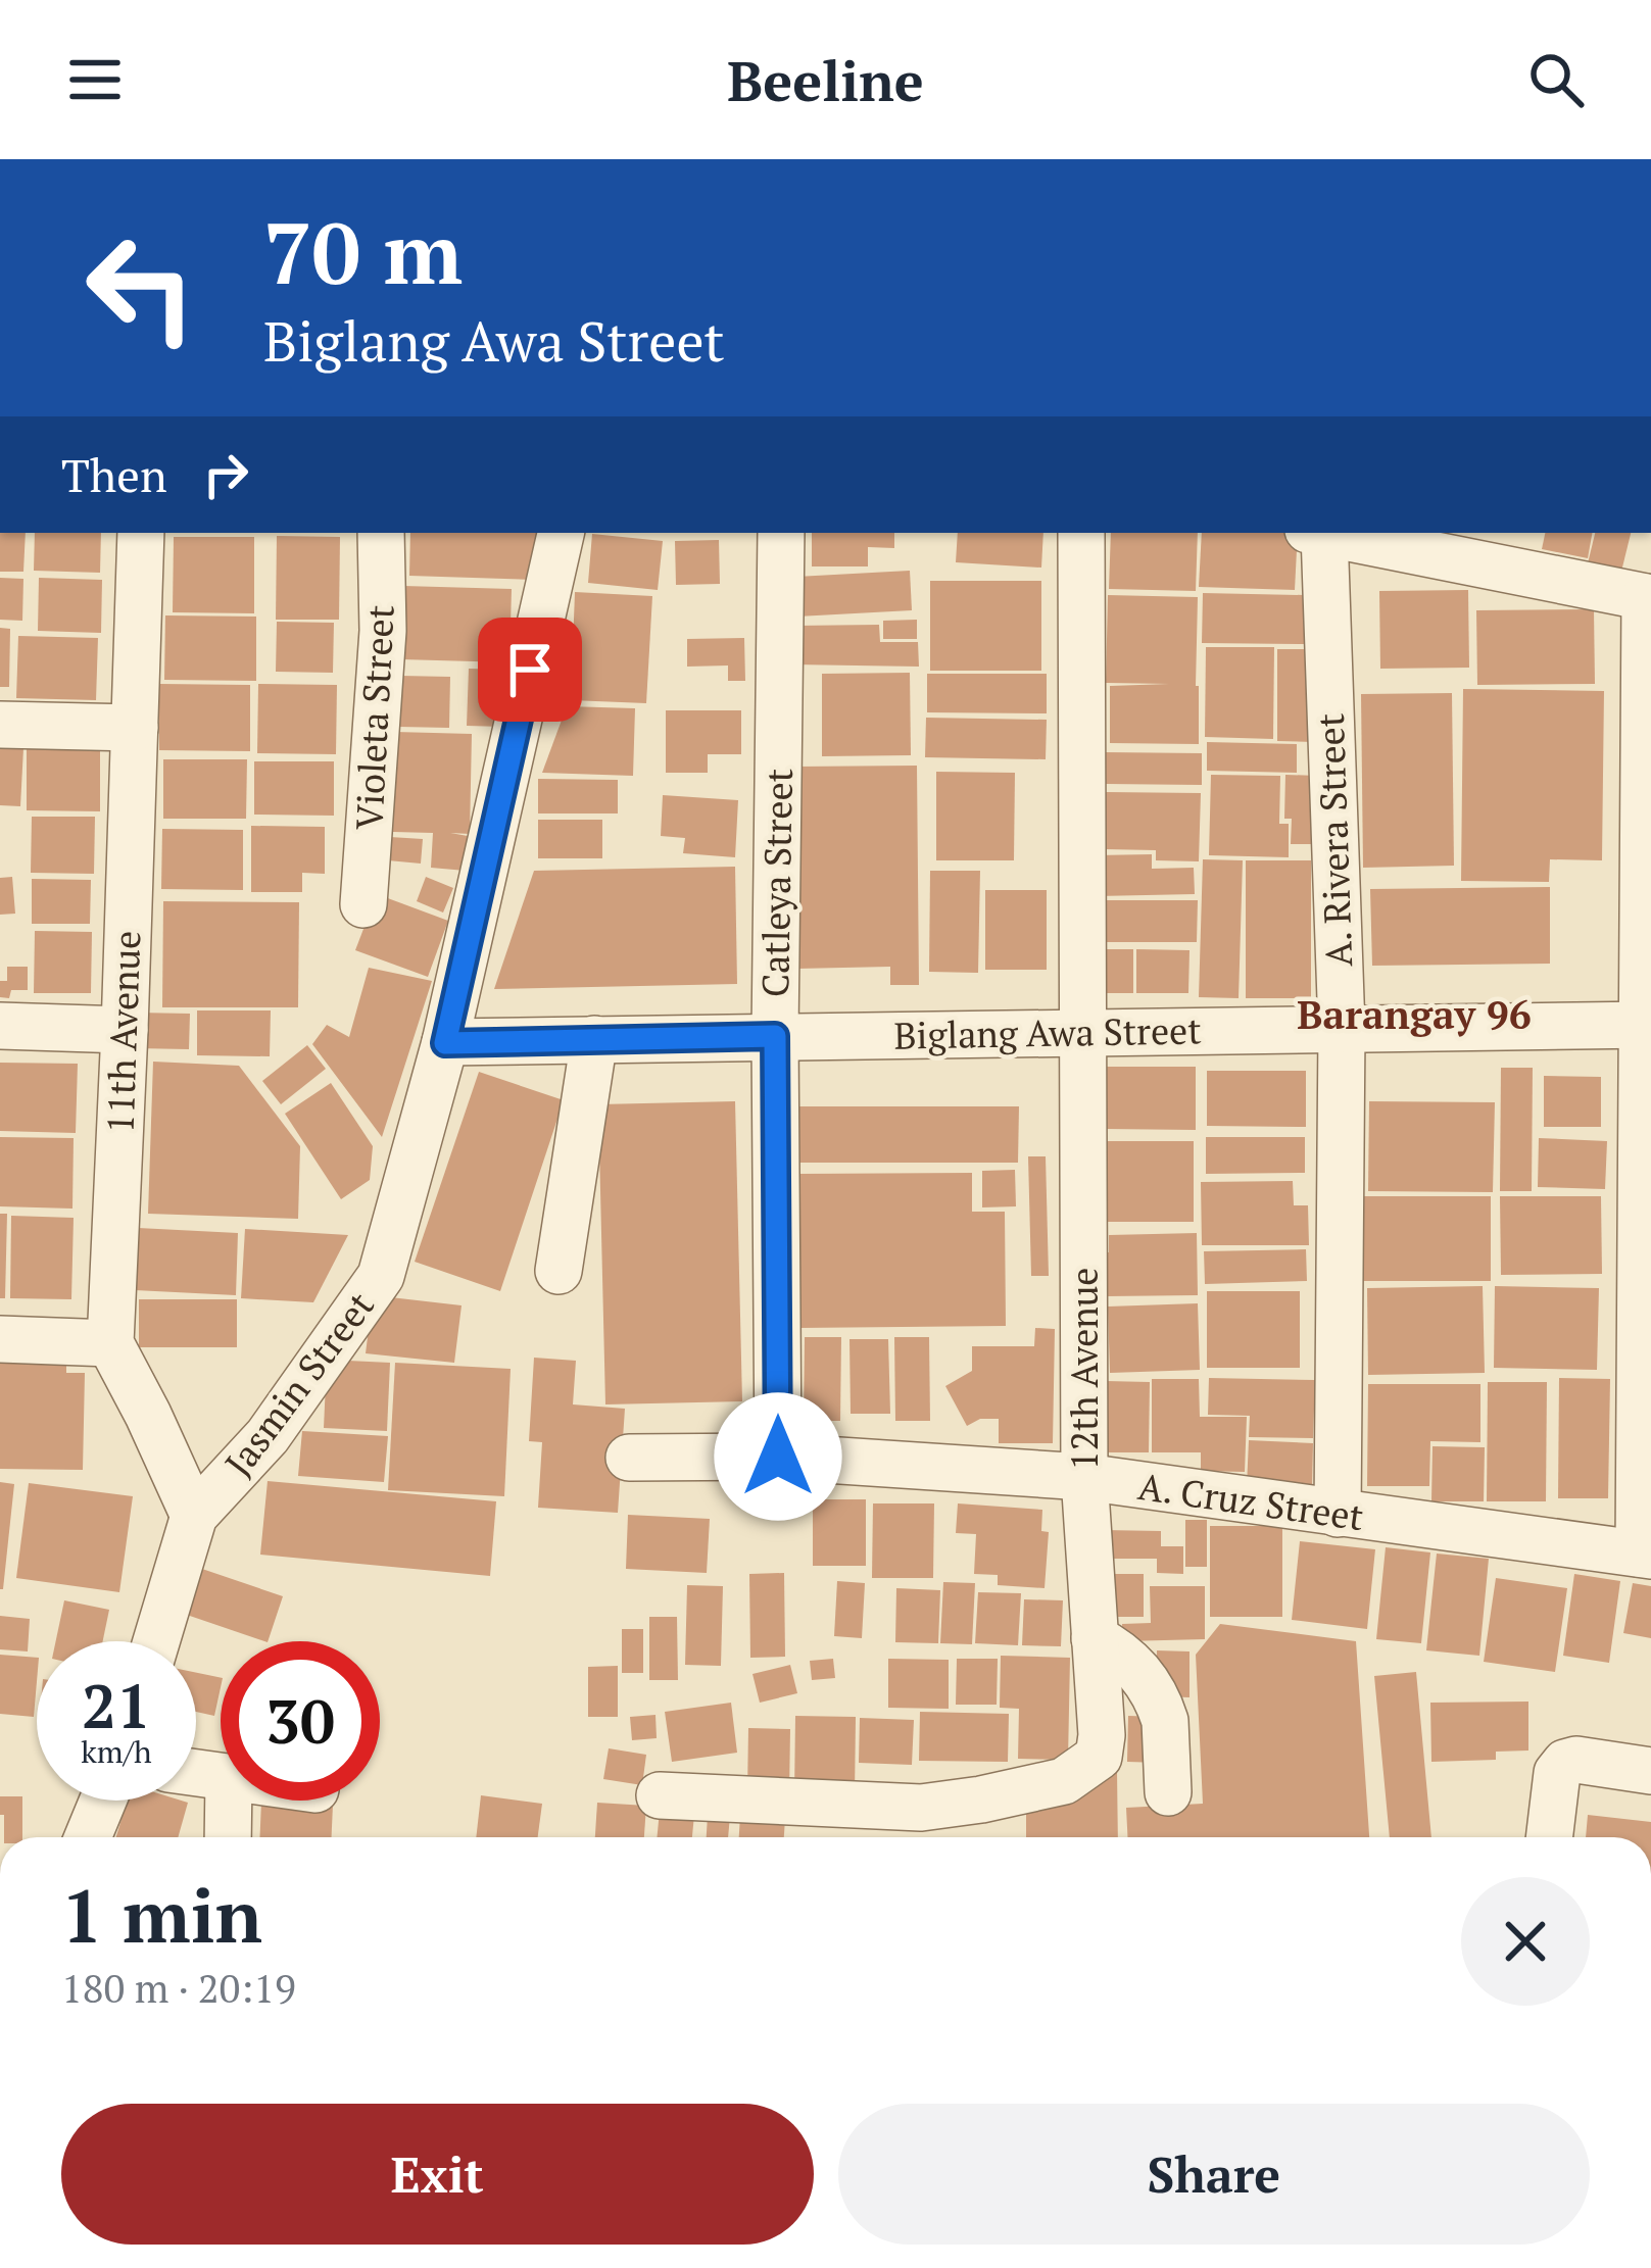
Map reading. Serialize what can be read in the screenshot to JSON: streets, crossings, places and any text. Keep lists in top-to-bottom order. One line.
{"streets":{"street":["Violeta Street","A. Rivera Street","Catleya Street","11th Avenue","Biglang Awa Street","12th Avenue","Jasmin Street","A. Cruz Street"]},"crossings":[["A. Rivera Street","Biglang Awa Street"],["A. Rivera Street","A. Cruz Street"],["Catleya Street","Biglang Awa Street"],["Catleya Street","A. Cruz Street"],["Biglang Awa Street","12th Avenue"],["Biglang Awa Street","Jasmin Street"],["12th Avenue","A. Cruz Street"]],"districts":["Barangay 96"],"page":{"header":"Beeline","turn":["70 m","Biglang Awa Street"],"then":"Then","speed":"21 km/h","limit":"30","heading":["1 min","180 m · 20:19"],"buttons":["Exit","Share"]}}
